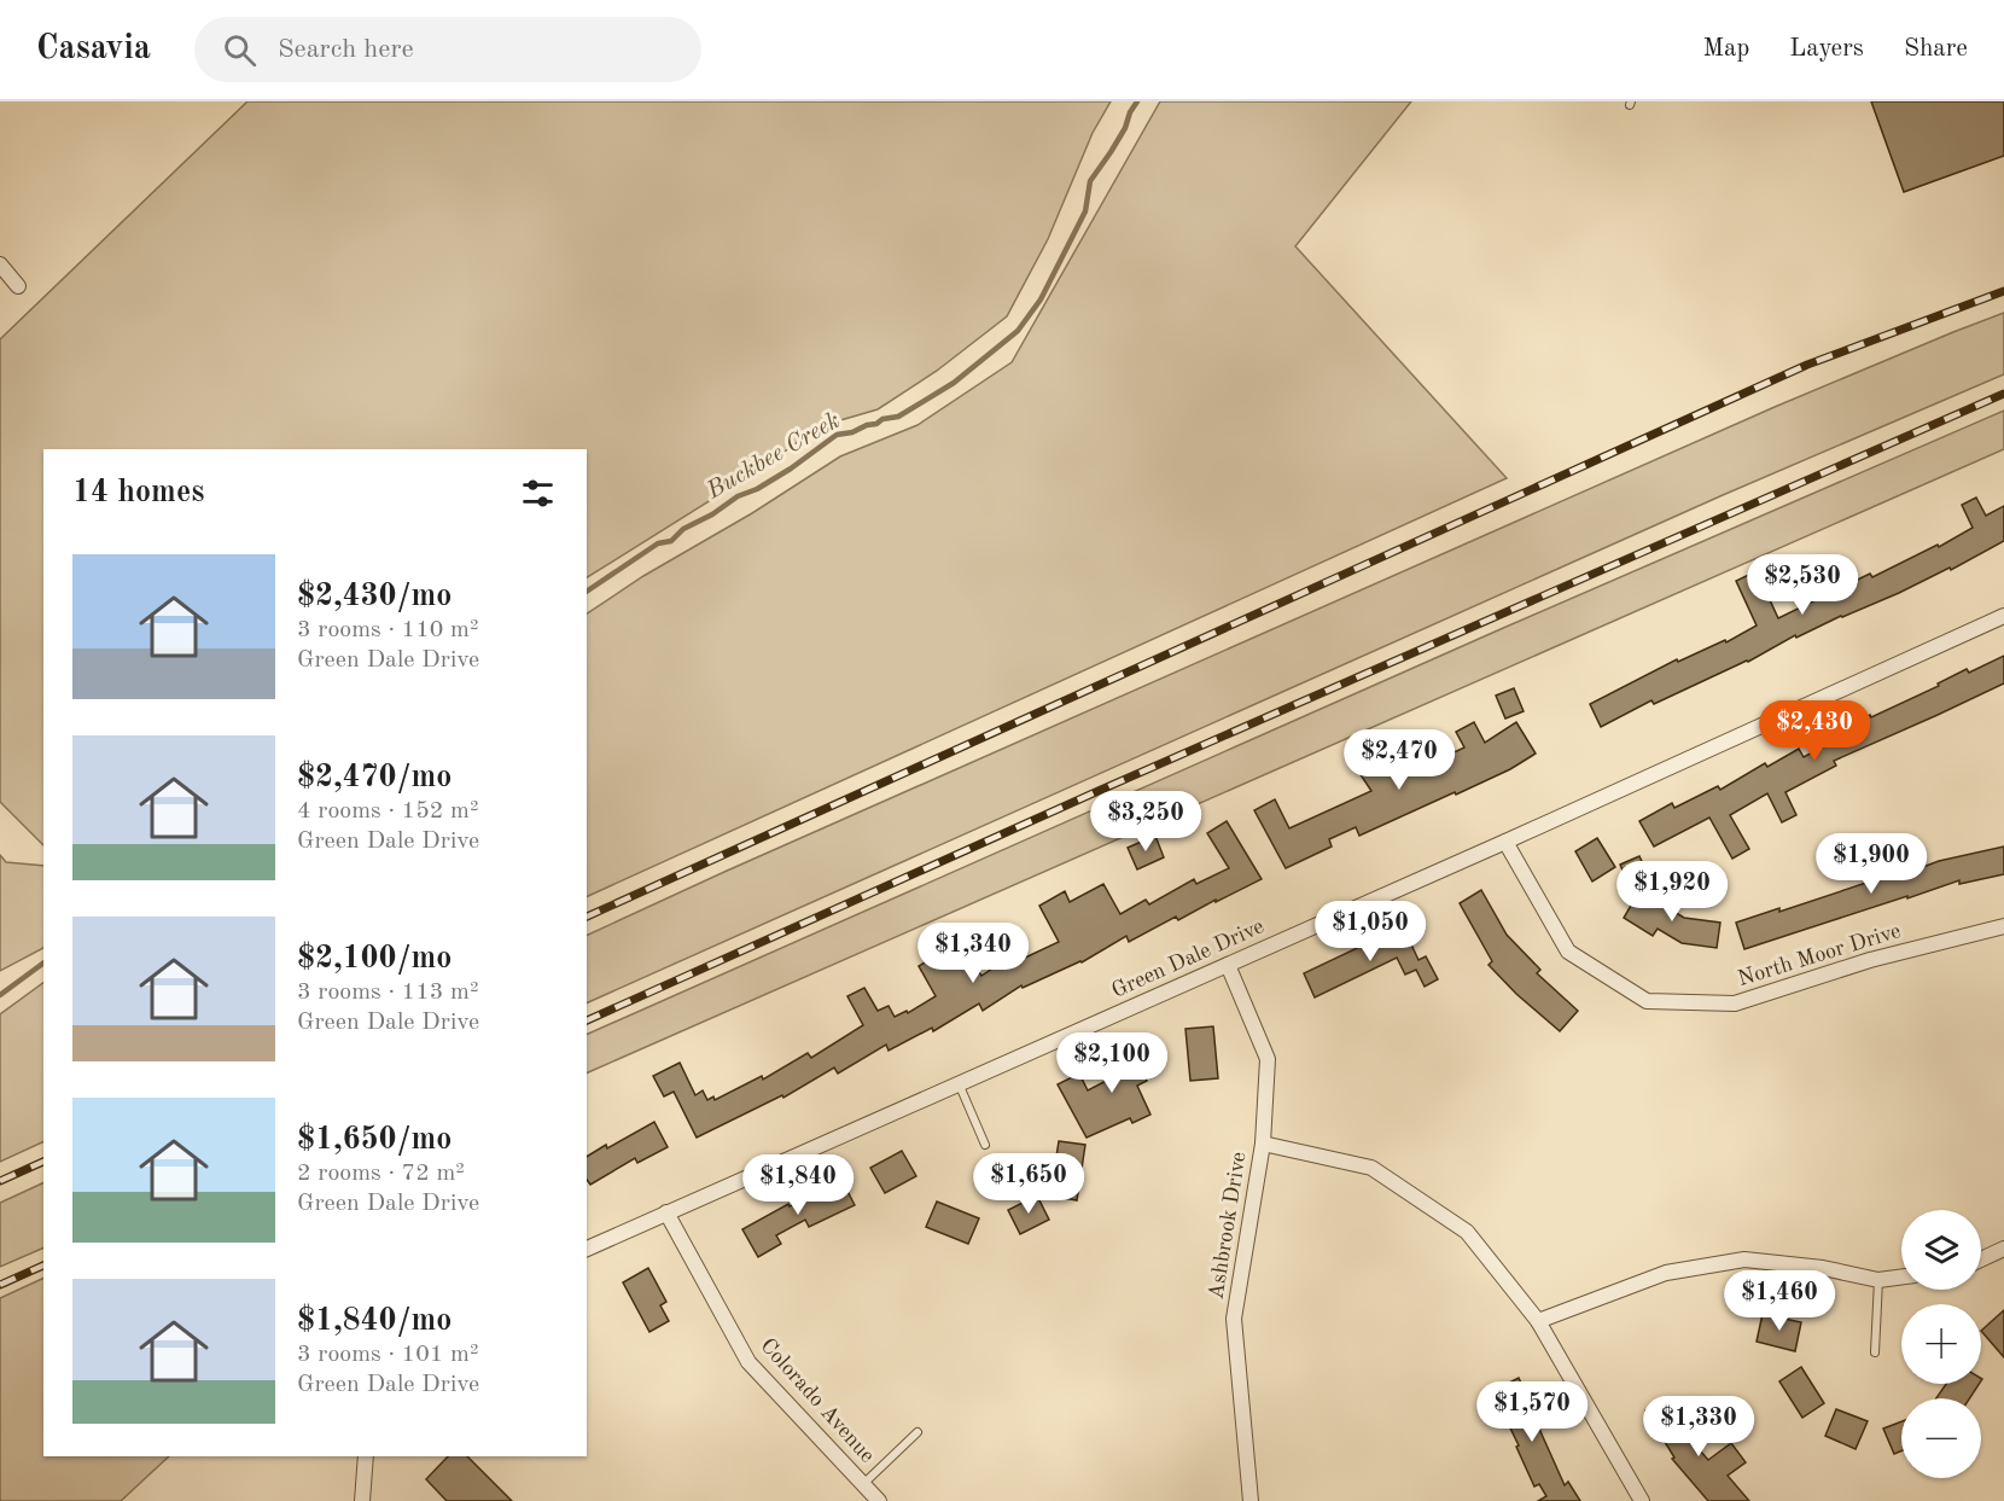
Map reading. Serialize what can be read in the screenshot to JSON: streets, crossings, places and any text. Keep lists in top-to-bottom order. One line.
{"streets":{"street":["North Moor Drive","Green Dale Drive","Ashbrook Drive","Colorado Avenue"]},"crossings":[["North Moor Drive","Green Dale Drive"],["Green Dale Drive","Ashbrook Drive"],["Green Dale Drive","Colorado Avenue"]],"water":["Buckbee Creek"],"page":{"header":"Casavia","search":"Search here","nav":["Map","Layers","Share"],"heading":"14 homes","list":[{"name":"$2,430/mo","note":"3 rooms · 110 m² · Green Dale Drive"},{"name":"$2,470/mo","note":"4 rooms · 152 m² · Green Dale Drive"},{"name":"$2,100/mo","note":"3 rooms · 113 m² · Green Dale Drive"},{"name":"$1,650/mo","note":"2 rooms · 72 m² · Green Dale Drive"},{"name":"$1,840/mo","note":"3 rooms · 101 m² · Green Dale Drive"}],"price":["$2,530","$2,430","$2,470","$3,250","$1,900","$1,920","$1,050","$1,340","$2,100","$1,650","$1,840","$1,460","$1,570","$1,330"],"map_buttons":["+","−"]}}
